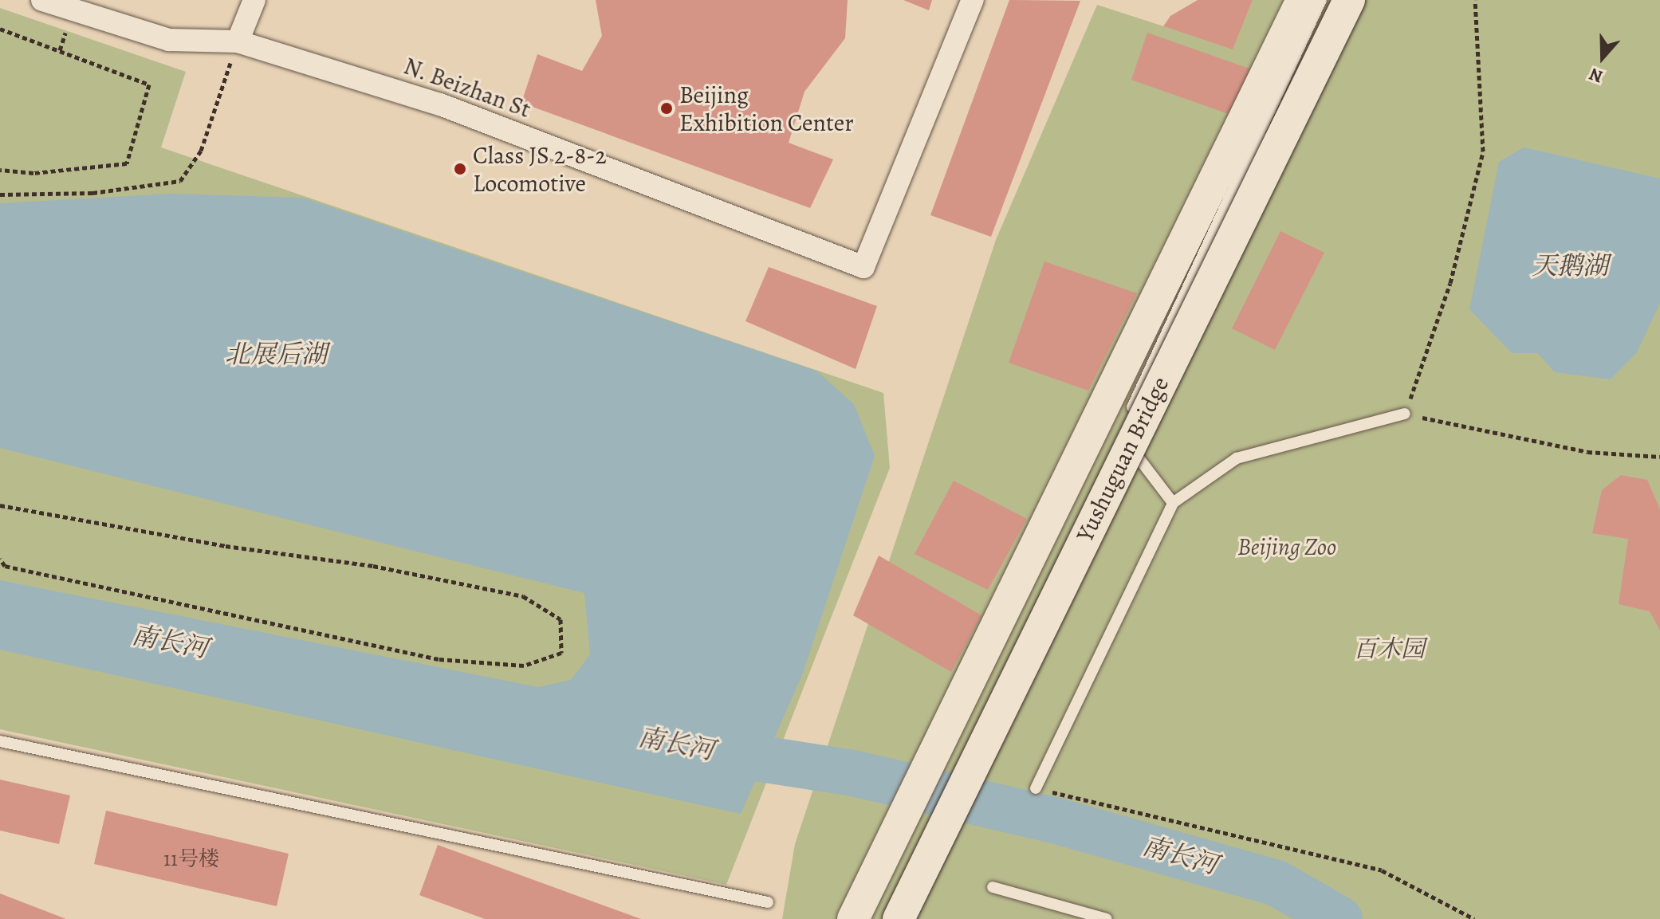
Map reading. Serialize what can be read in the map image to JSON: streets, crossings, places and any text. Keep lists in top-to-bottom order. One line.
{"streets":{"main road":["Yushuguan Bridge"],"street":["N. Beizhan St"]},"water":["天鹅湖","北展后湖","南长河"],"parks":["Beijing Zoo","百木园"],"places":["Beijing Exhibition Center","Class JS 2-8-2 Locomotive"],"house_numbers":["11号楼"],"north":"bottom"}
